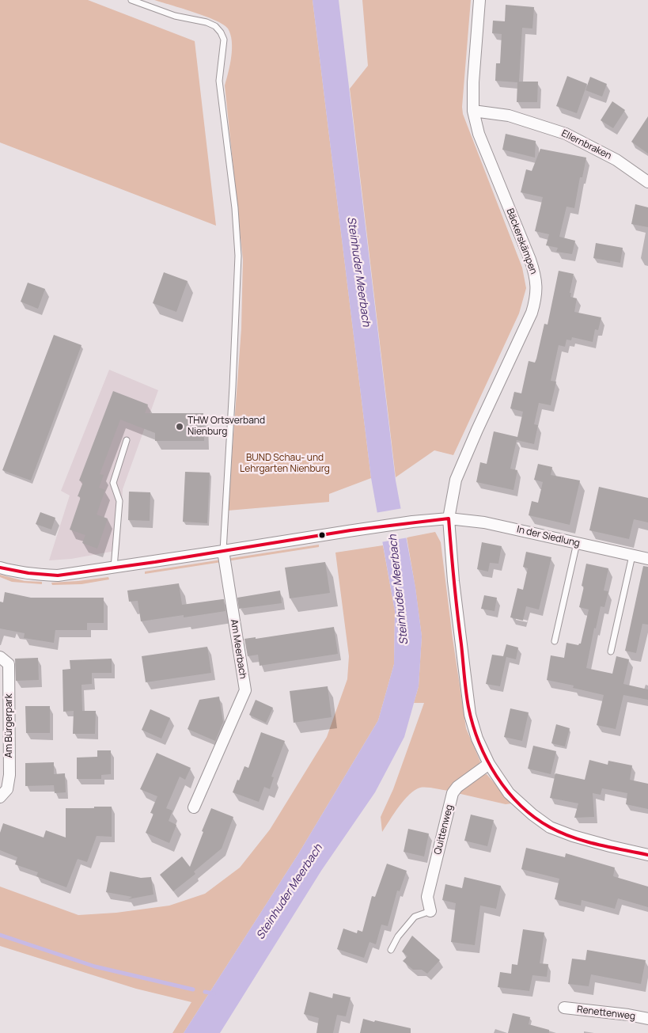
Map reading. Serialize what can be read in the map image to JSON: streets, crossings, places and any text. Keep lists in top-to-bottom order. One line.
{"streets":{"street":["Ellernbraken","Bäckerskämpen","In der Siedlung","Am Meerbach","Am Bürgerpark","Quittenweg","Renettenweg"]},"crossings":[["Ellernbraken","Bäckerskämpen"],["Bäckerskämpen","In der Siedlung"],["Bäckerskämpen","Quittenweg"],["In der Siedlung","Am Meerbach"]],"water":["Steinhuder Meerbach"],"parks":["BUND Schau- und Lehrgarten Nienburg"],"places":["THW Ortsverband Nienburg"]}
